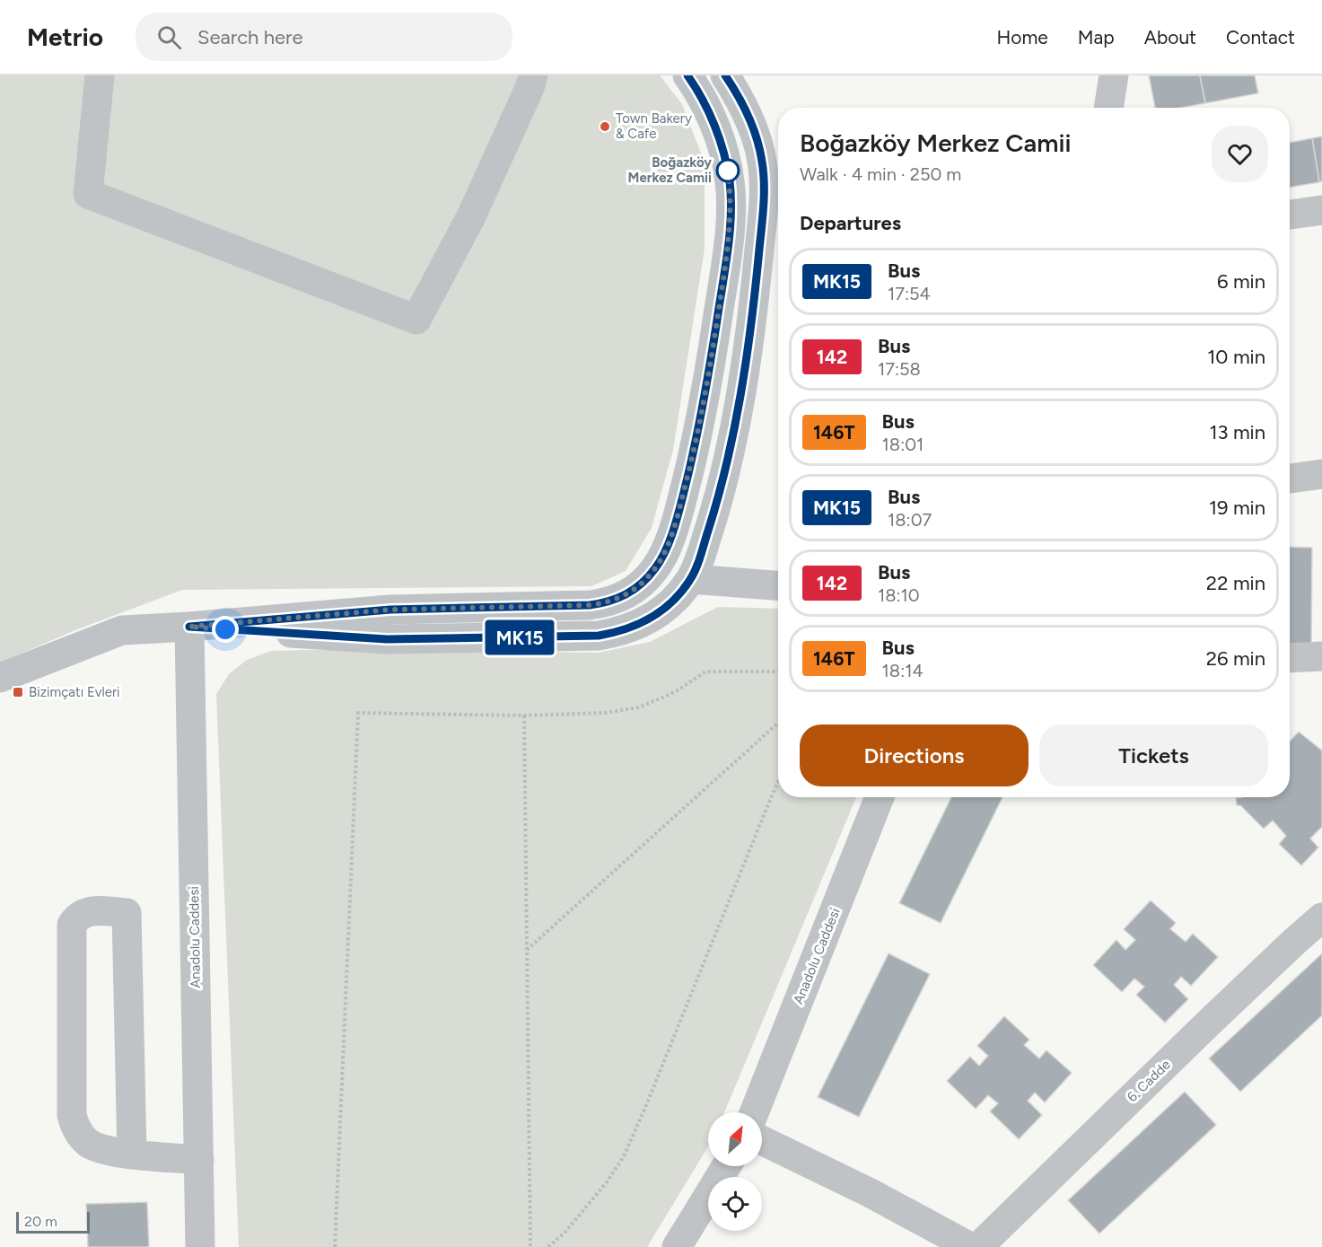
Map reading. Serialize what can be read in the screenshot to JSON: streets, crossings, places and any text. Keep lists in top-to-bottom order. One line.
{"streets":{"street":["Anadolu Caddesi","6. Cadde"]},"places":{"other":["Town Bakery & Cafe","Boğazköy Merkez Camii"],"transit":["Bizimçatı Evleri"]},"lines":["bus line MK15"],"scale_bar":"20 m","north":"top right","page":{"header":"Metrio","search":"Search here","nav":["Home","Map","About","Contact"],"on_map":"MK15","heading":[["Boğazköy Merkez Camii","Walk · 4 min · 250 m"],"Departures"],"list":[{"mark":"MK15","name":"Bus","note":"17:54","value":"6 min"},{"mark":"142","name":"Bus","note":"17:58","value":"10 min"},{"mark":"146T","name":"Bus","note":"18:01","value":"13 min"},{"mark":"MK15","name":"Bus","note":"18:07","value":"19 min"},{"mark":"142","name":"Bus","note":"18:10","value":"22 min"},{"mark":"146T","name":"Bus","note":"18:14","value":"26 min"}],"buttons":["Directions","Tickets"],"scale":"20 m"}}
